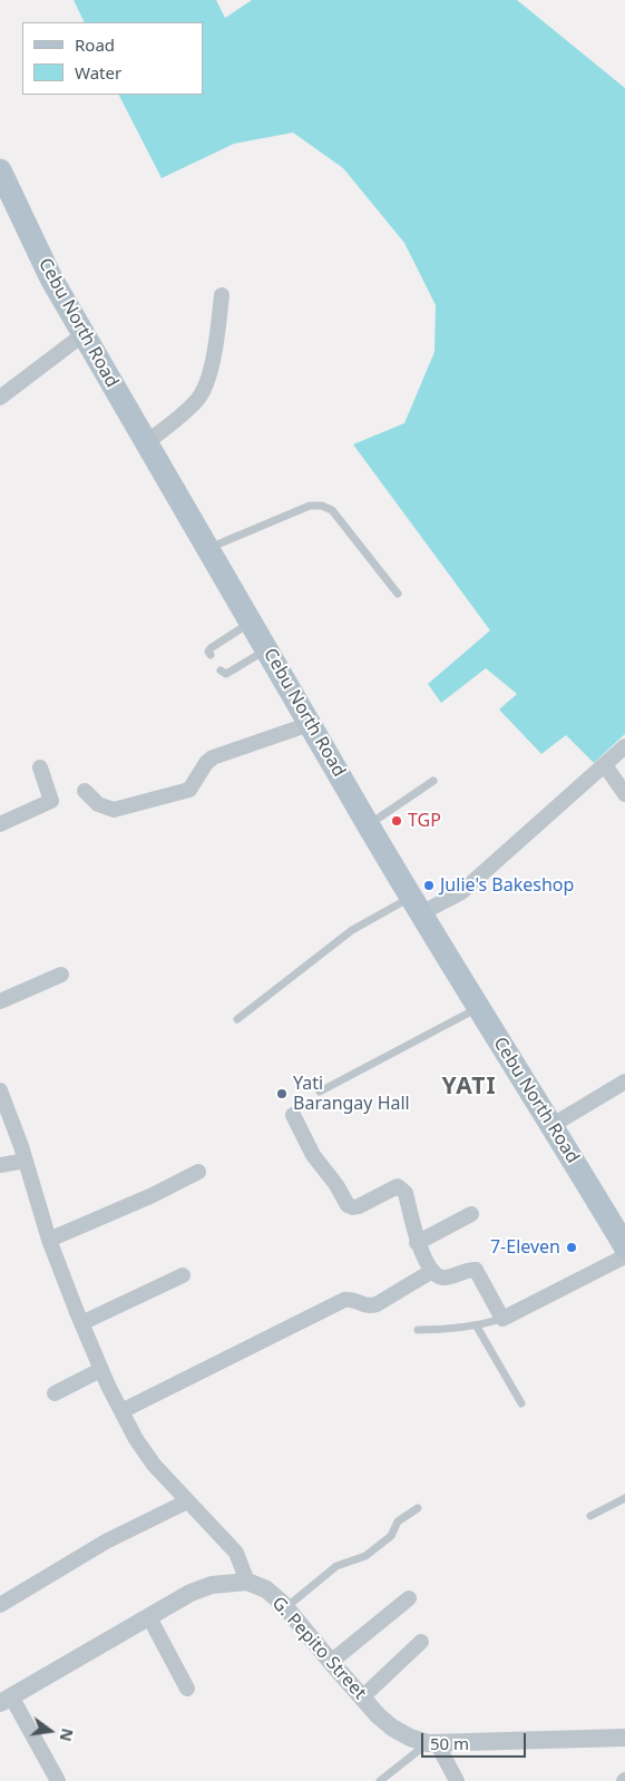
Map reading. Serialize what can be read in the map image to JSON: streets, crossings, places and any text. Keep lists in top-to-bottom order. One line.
{"streets":{"main road":["Cebu North Road"],"street":["G. Pepito Street"]},"districts":["YATI"],"places":["TGP","Julie's Bakeshop","Yati Barangay Hall","7-Eleven"],"legend":["Road","Water"],"scale_bar":"50 m","north":"right"}
